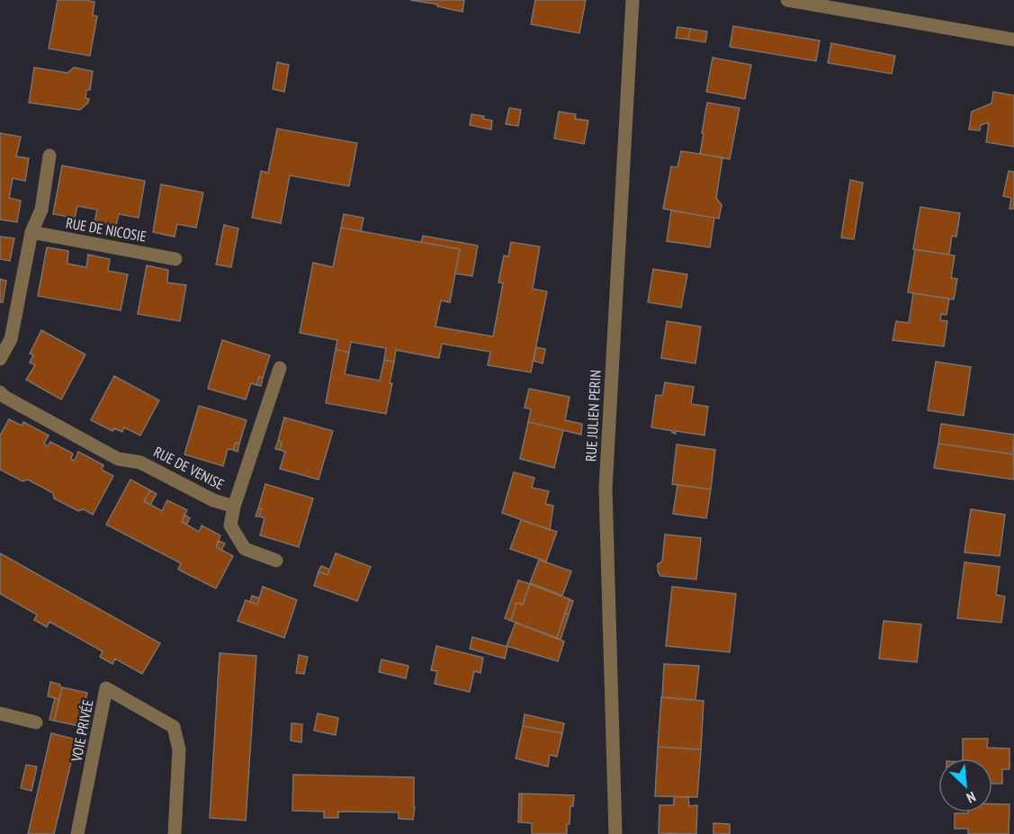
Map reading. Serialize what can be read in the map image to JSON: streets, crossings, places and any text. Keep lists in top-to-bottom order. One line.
{"streets":{"street":["RUE DE NICOSIE","RUE JULIEN PERIN","RUE DE VENISE","VOIE PRIVÉE"]},"north":"bottom right"}
